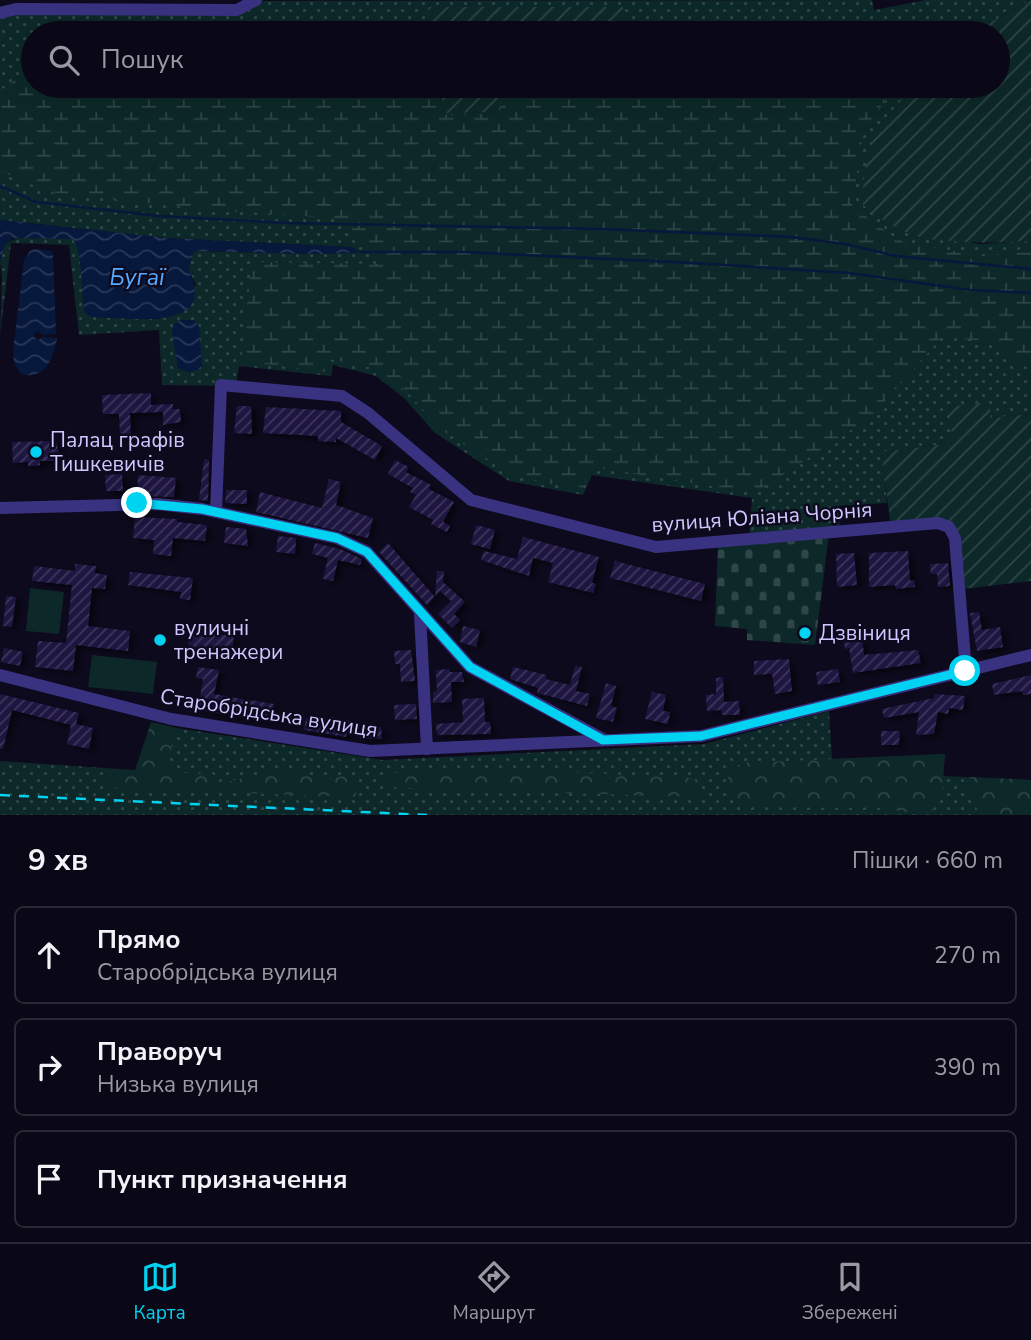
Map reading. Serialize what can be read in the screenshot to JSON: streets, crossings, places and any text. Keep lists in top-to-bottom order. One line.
{"streets":{"street":["вулиця Юліана Чорнія","Старобрідська вулиця"]},"crossings":[["вулиця Юліана Чорнія","Старобрідська вулиця"]],"water":["Бугаї"],"places":["Палац графів Тишкевичів","Дзвіниця","вуличні тренажери"],"page":{"search":"Пошук","heading":["9 хв","Пішки · 660 m"],"list":[["Прямо","Старобрідська вулиця","270 m"],["Праворуч","Низька вулиця","390 m"],"Пункт призначення"],"nav":["Карта","Маршрут","Збережені"]}}
